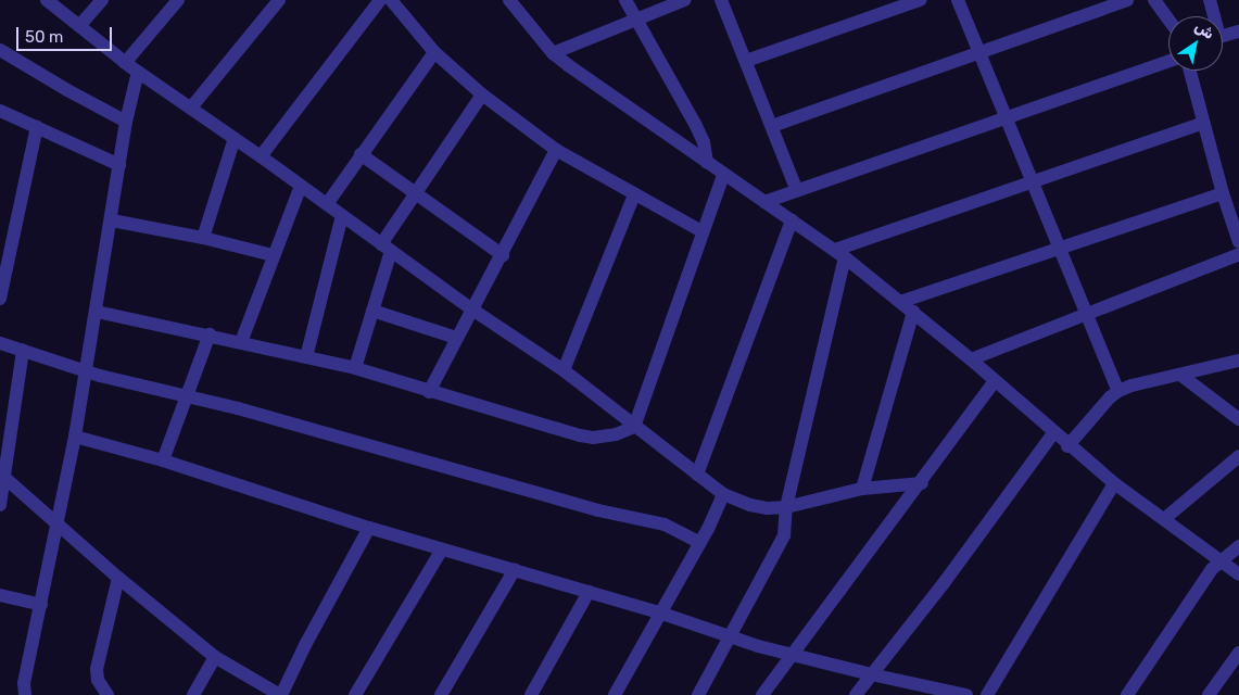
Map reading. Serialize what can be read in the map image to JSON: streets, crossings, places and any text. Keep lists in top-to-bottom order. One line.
{"scale_bar":"50 m","north":"top right"}
